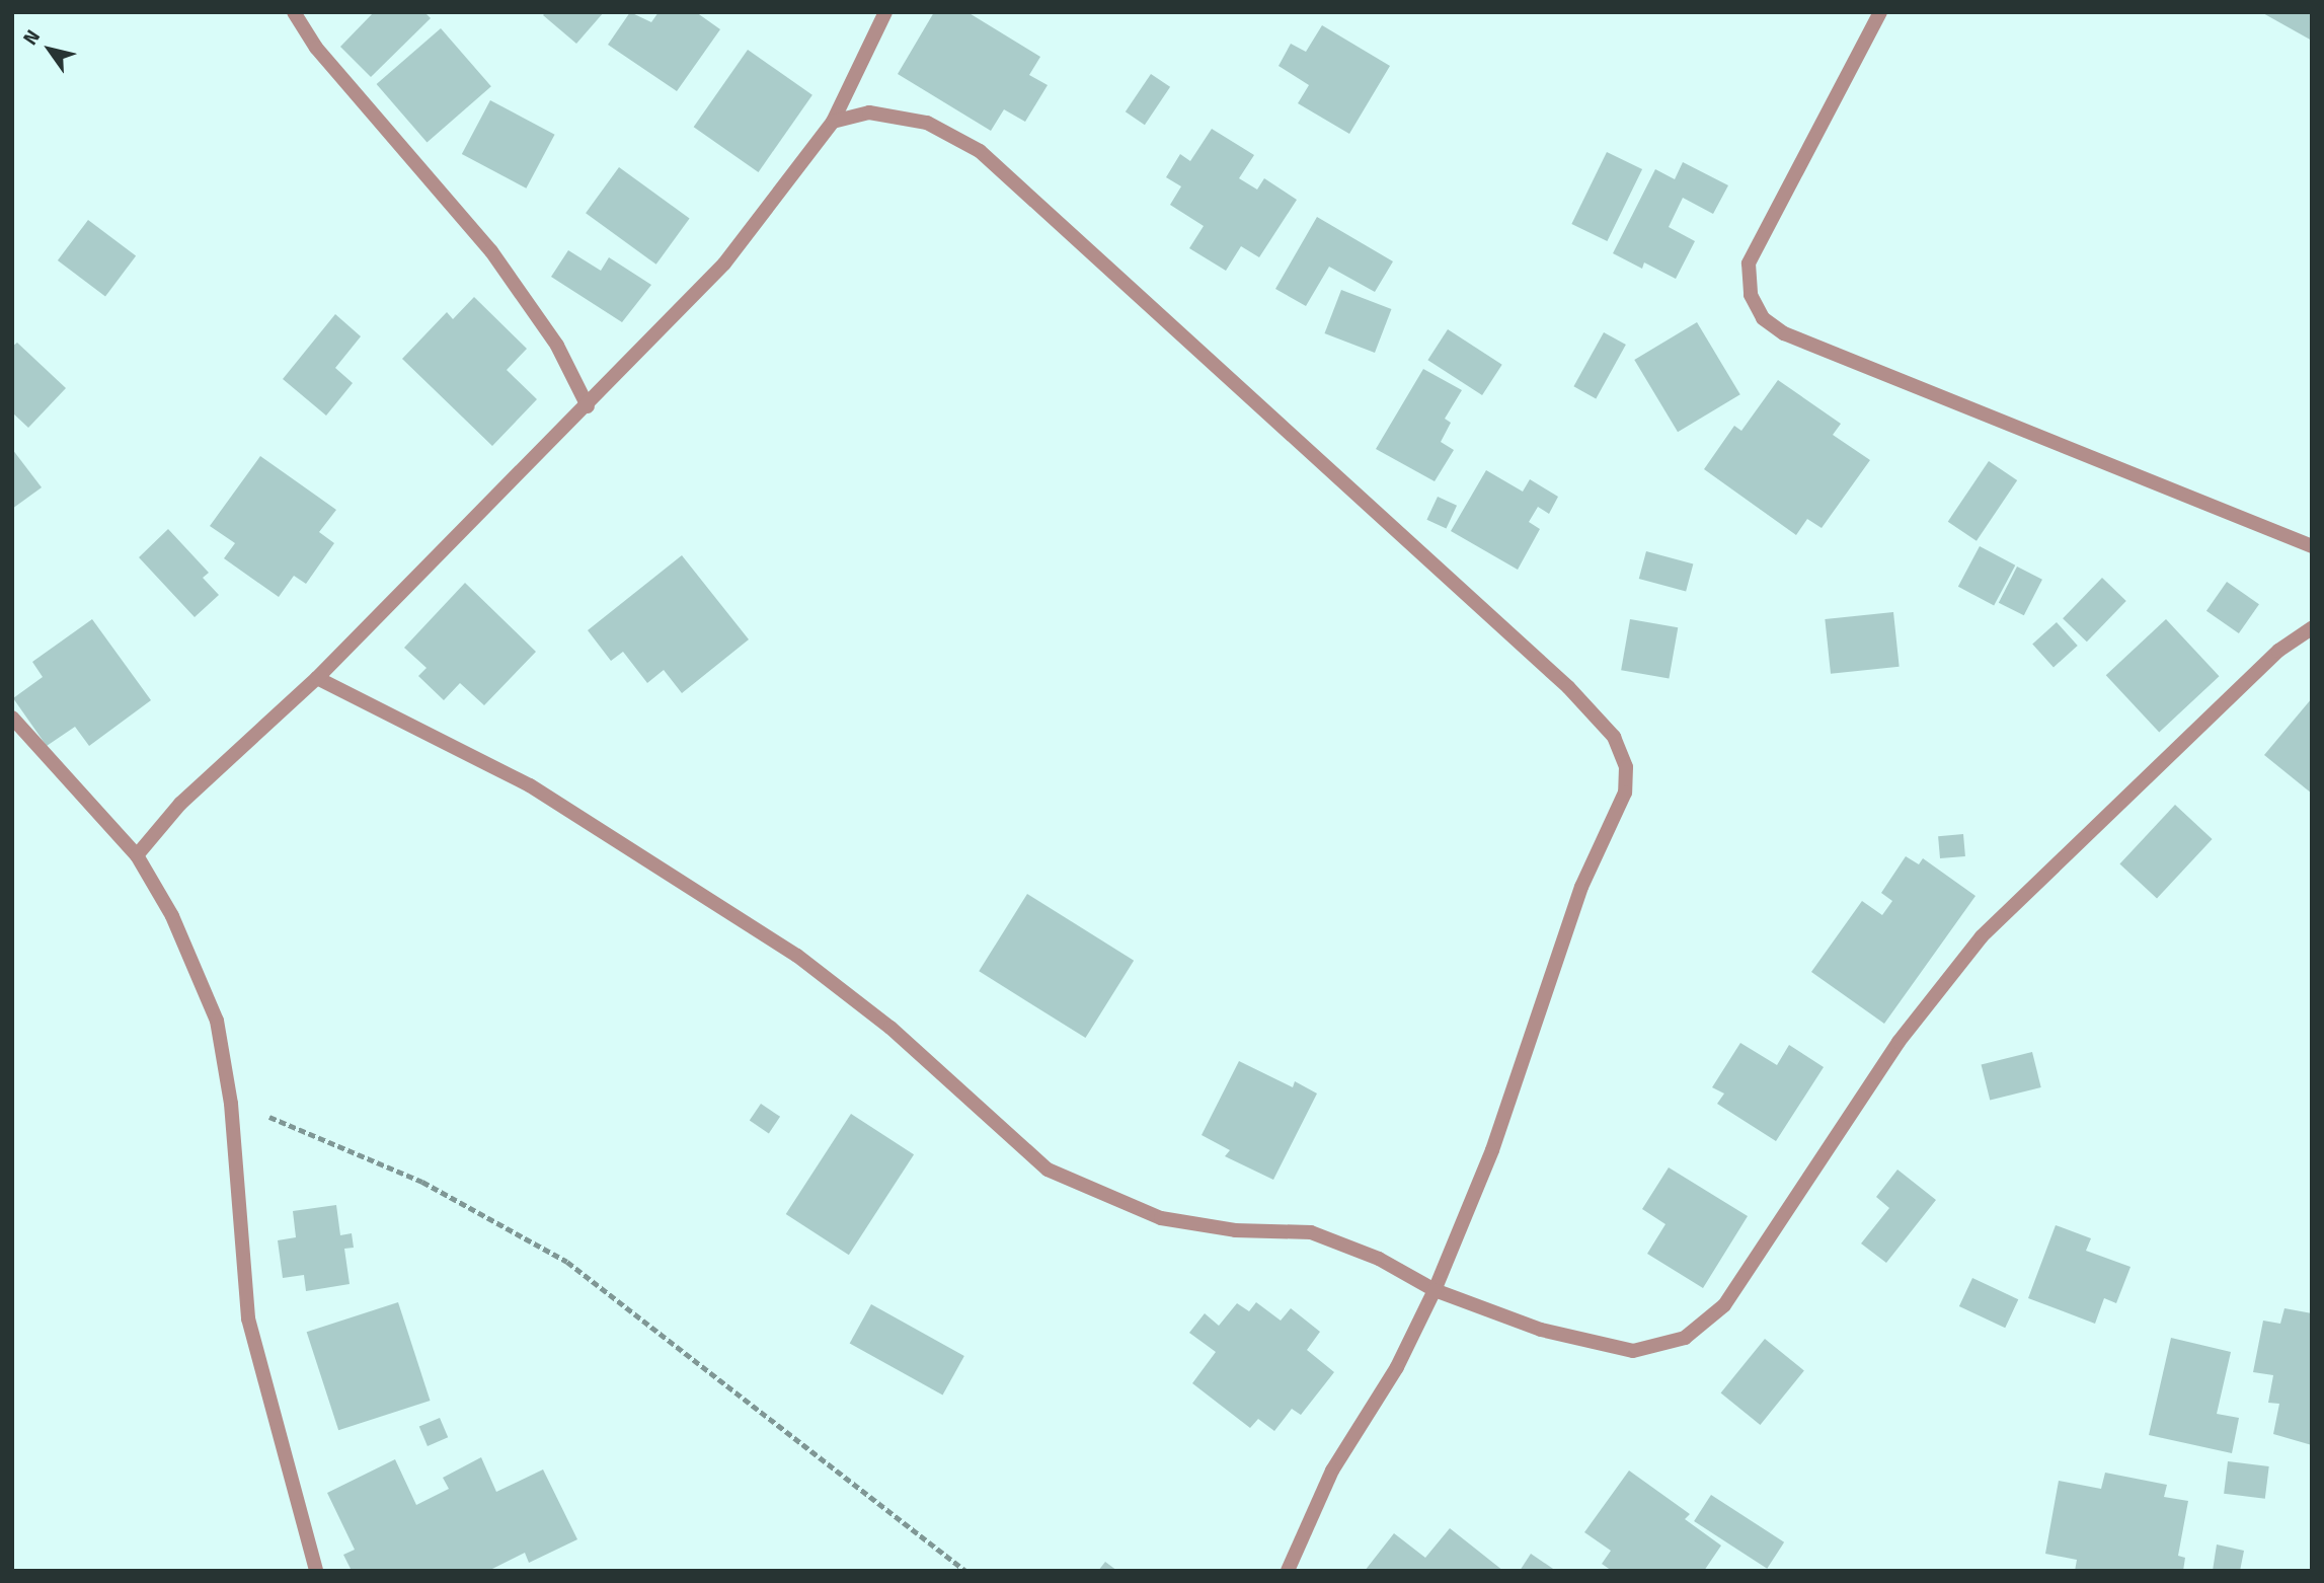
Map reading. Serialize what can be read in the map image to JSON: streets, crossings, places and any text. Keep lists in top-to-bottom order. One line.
{"north":"top left"}
